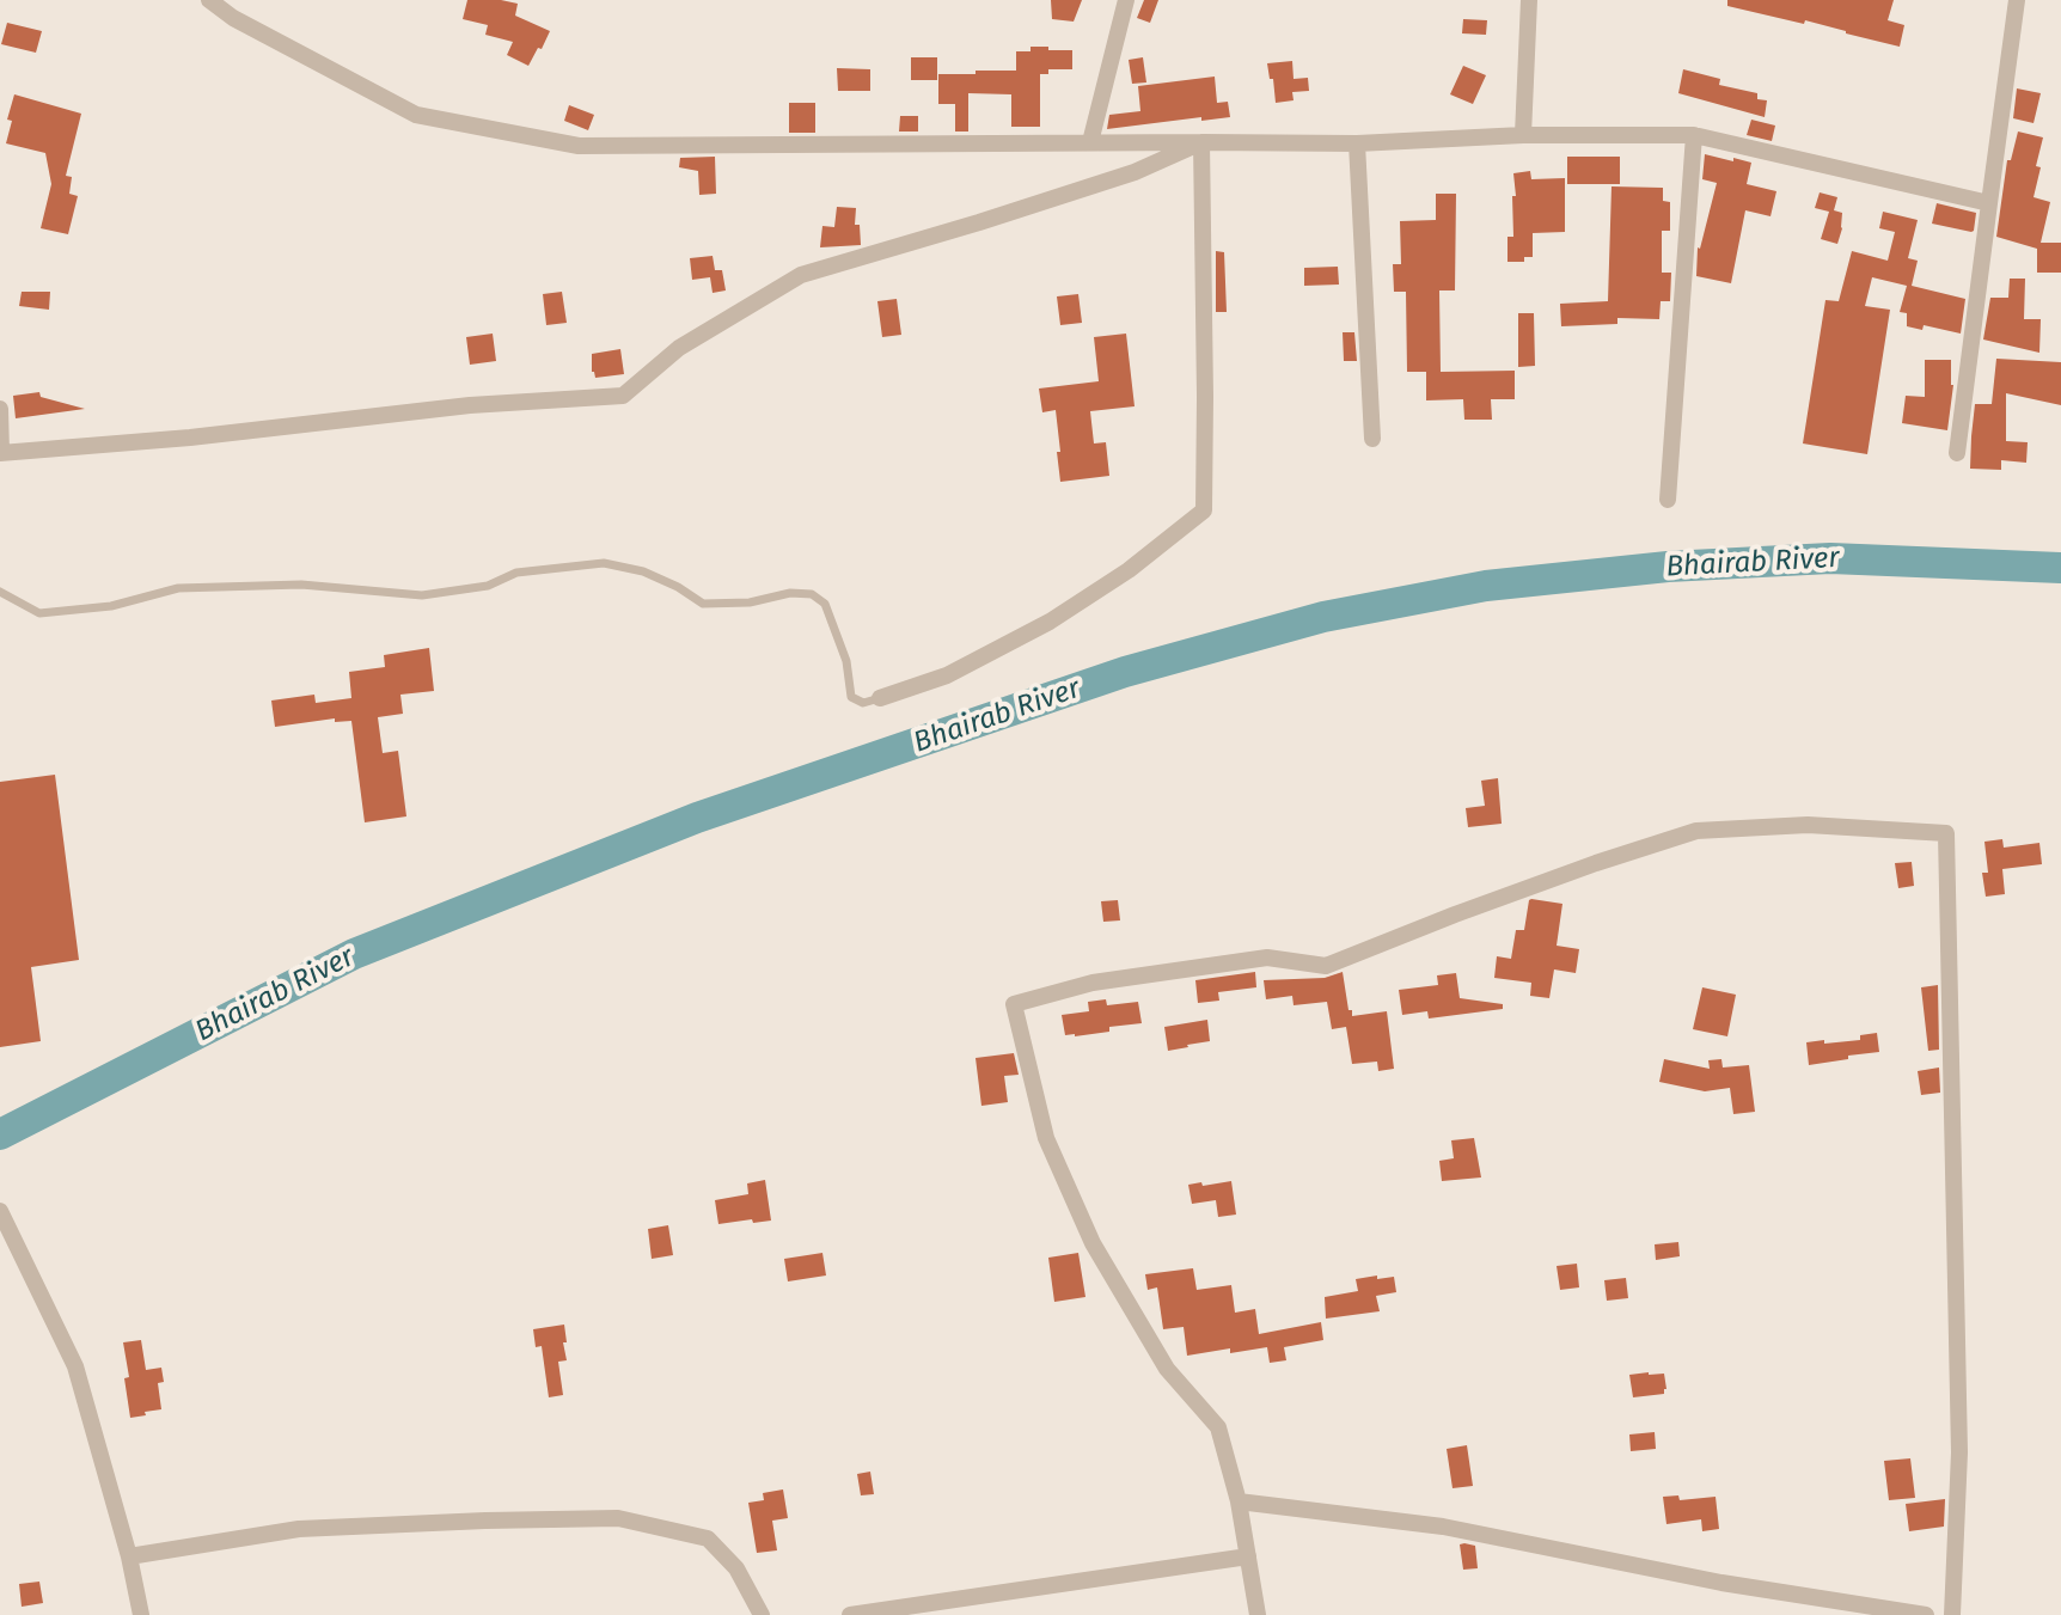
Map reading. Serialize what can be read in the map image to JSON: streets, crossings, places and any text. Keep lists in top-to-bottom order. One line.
{"water":["Bhairab River"]}
